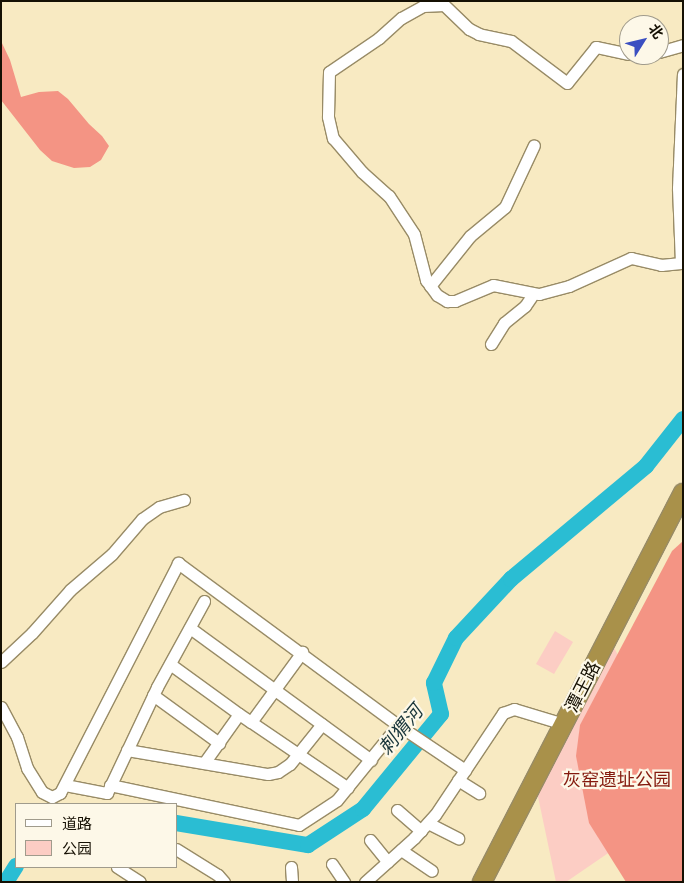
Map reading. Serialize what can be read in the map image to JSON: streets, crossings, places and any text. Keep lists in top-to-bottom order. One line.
{"streets":{"highway":["潭王路"]},"water":["刺猬河"],"parks":["灰窑遗址公园"],"legend":["道路","公园"],"north":"top right"}
